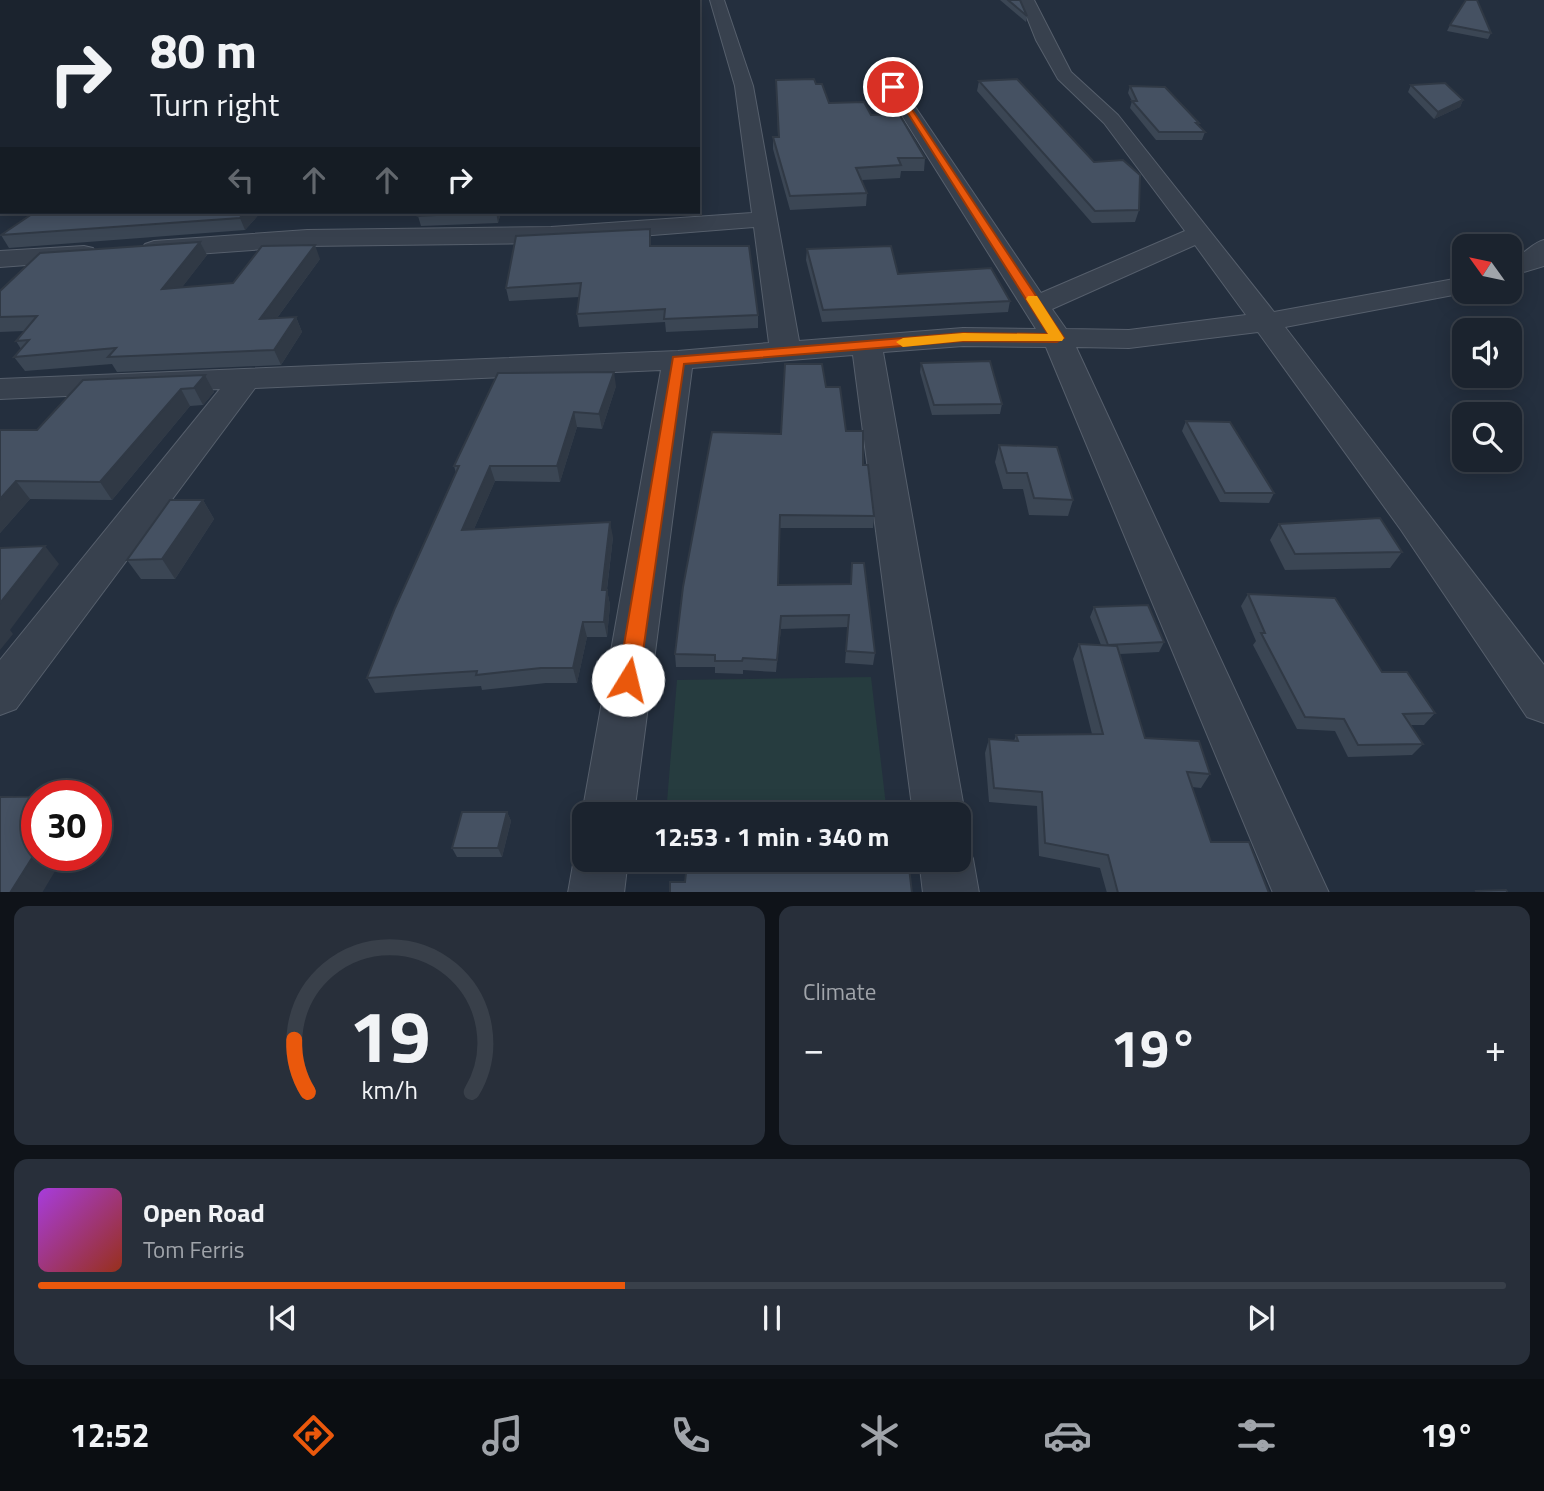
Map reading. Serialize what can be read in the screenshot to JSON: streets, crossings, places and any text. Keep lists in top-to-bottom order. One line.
{"north":"top left","page":{"turn":["80 m","Turn right"],"limit":"30","trip":"12:53 · 1 min · 340 m","tile":"Climate","heat":["−","19°","+"],"song":["Open Road","Tom Ferris"],"tabs":["12:52","19°"],"gauge":["19","km/h"]}}
